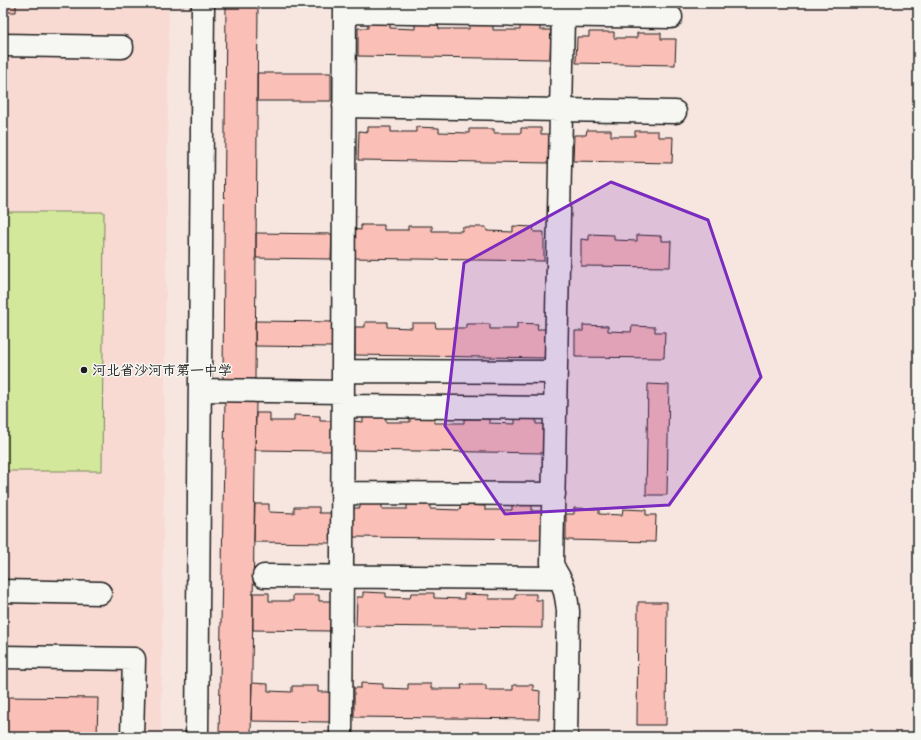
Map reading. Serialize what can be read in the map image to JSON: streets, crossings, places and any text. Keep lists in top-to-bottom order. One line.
{"places":["河北省沙河市第一中学"]}
